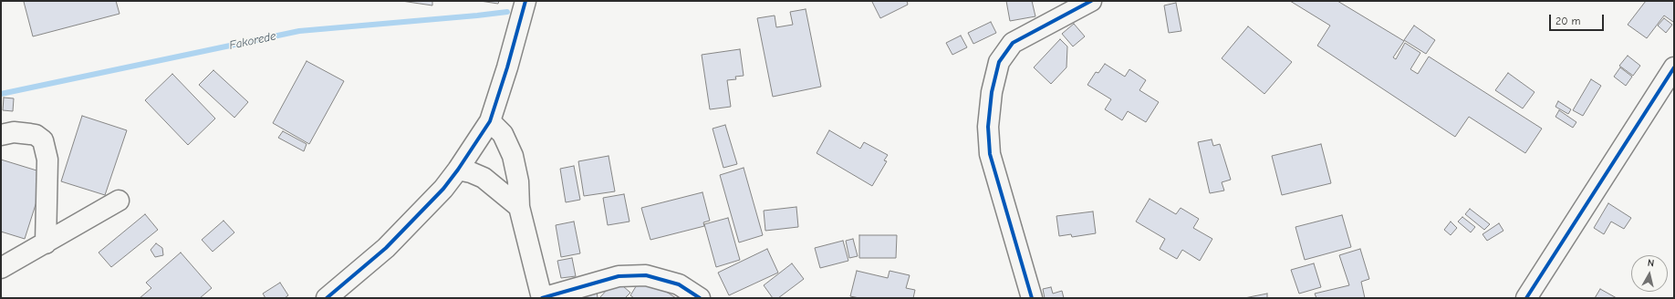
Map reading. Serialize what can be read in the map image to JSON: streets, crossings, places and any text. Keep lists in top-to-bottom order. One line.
{"water":["Fakorede"],"scale_bar":"20 m","north":"top"}
